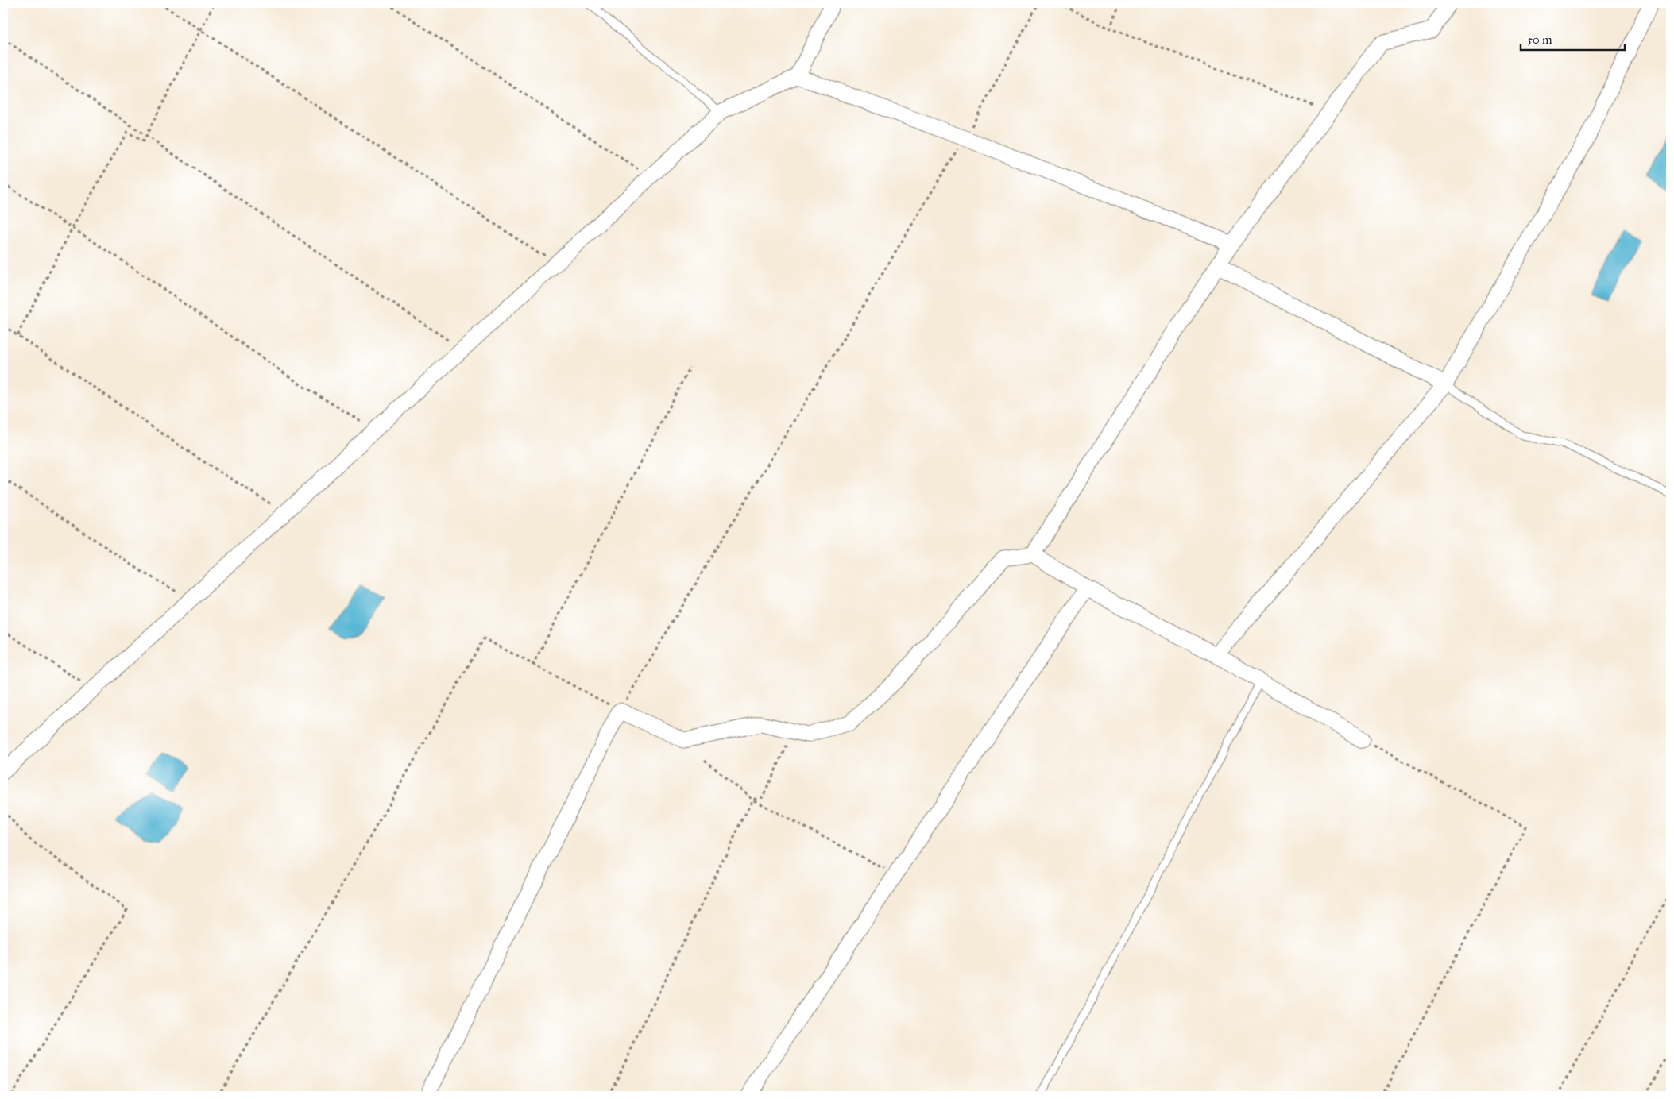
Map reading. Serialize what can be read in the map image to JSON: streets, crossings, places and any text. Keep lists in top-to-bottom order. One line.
{"scale_bar":"50 m"}
